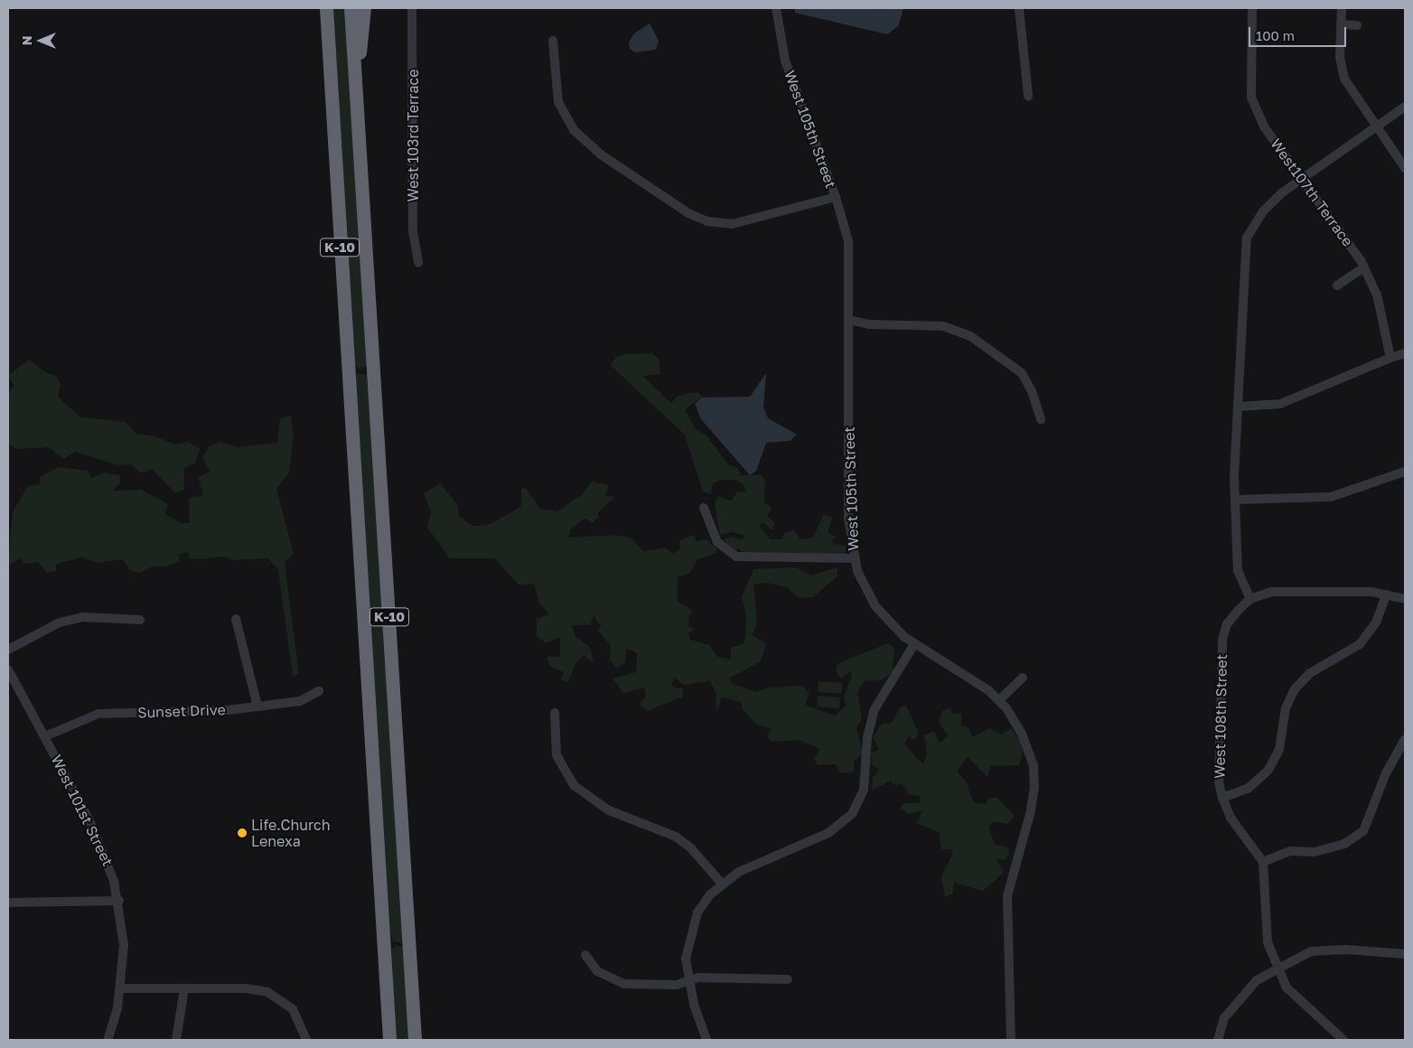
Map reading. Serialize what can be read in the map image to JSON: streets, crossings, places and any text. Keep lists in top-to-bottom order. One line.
{"streets":{"highway":["K-10"],"street":["West 105th Street","West 103rd Terrace","West107th Terrace","Sunset Drive","West 108th Street","West 101st Street"]},"crossings":[["Sunset Drive","West 101st Street"]],"places":["Life.Church Lenexa"],"scale_bar":"100 m","north":"left"}
